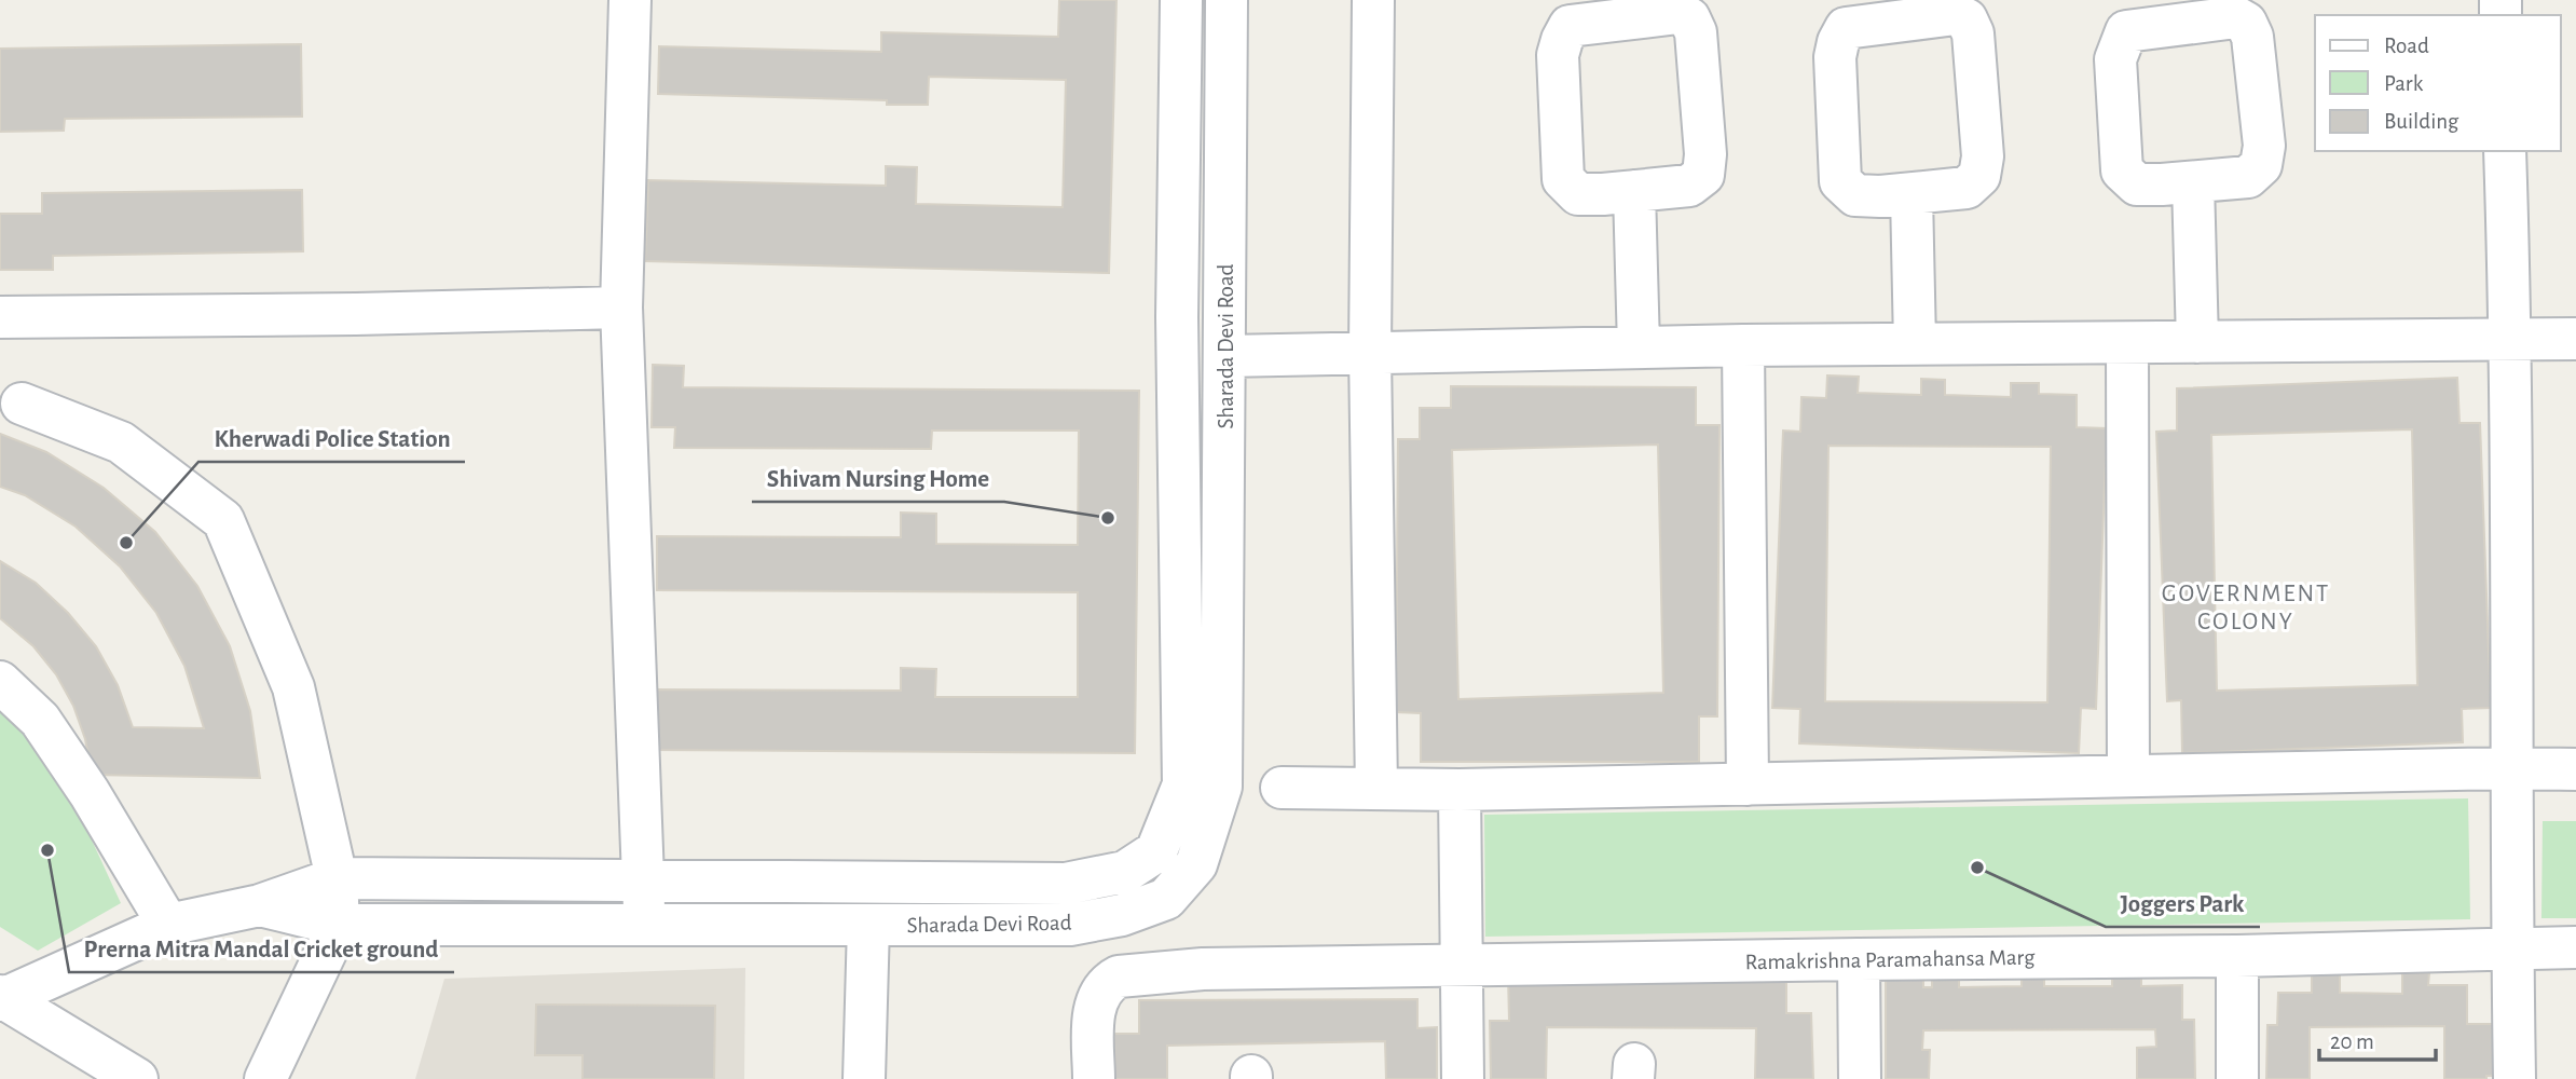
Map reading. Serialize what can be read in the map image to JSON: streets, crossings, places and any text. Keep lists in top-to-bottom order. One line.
{"streets":{"street":["Sharada Devi Road","Ramakrishna Paramahansa Marg"]},"districts":["GOVERNMENT COLONY"],"places":["Shivam Nursing Home","Kherwadi Police Station","Prerna Mitra Mandal Cricket ground","Joggers Park"],"legend":["Road","Park","Building"],"scale_bar":"20 m"}
